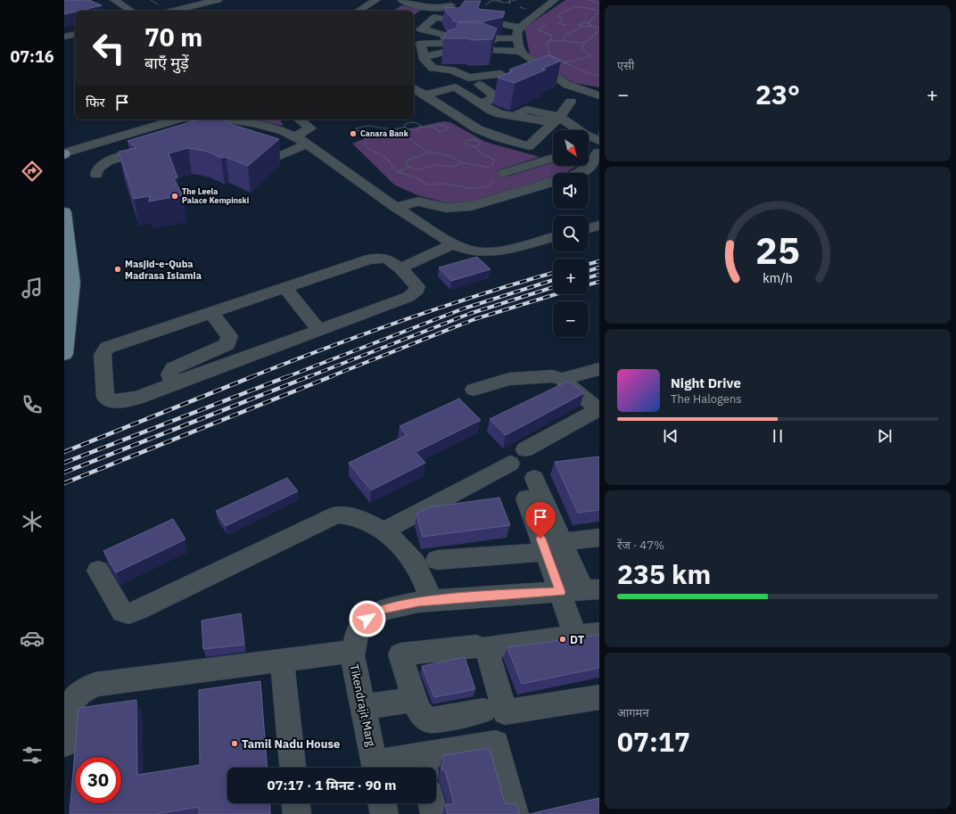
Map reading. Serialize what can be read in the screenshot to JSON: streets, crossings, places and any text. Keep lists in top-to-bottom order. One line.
{"streets":{"street":["Tikendrajit Marg"]},"places":["Canara Bank","The Leela Palace Kempinski","Masjid-e-Quba Madrasa Islamia","DT","Tamil Nadu House"],"north":"bottom right","page":{"tabs":"07:16","tile":["एसी",["रेंज · 47%","235 km"],["आगमन","07:17"]],"turn":["70 m","बाएँ मुड़ें"],"heat":["−","23°","+"],"then":"फिर","map_buttons":["+","−"],"song":["Night Drive","The Halogens"],"limit":"30","trip":"07:17 · 1 मिनट · 90 m","gauge":["25","km/h"]}}
